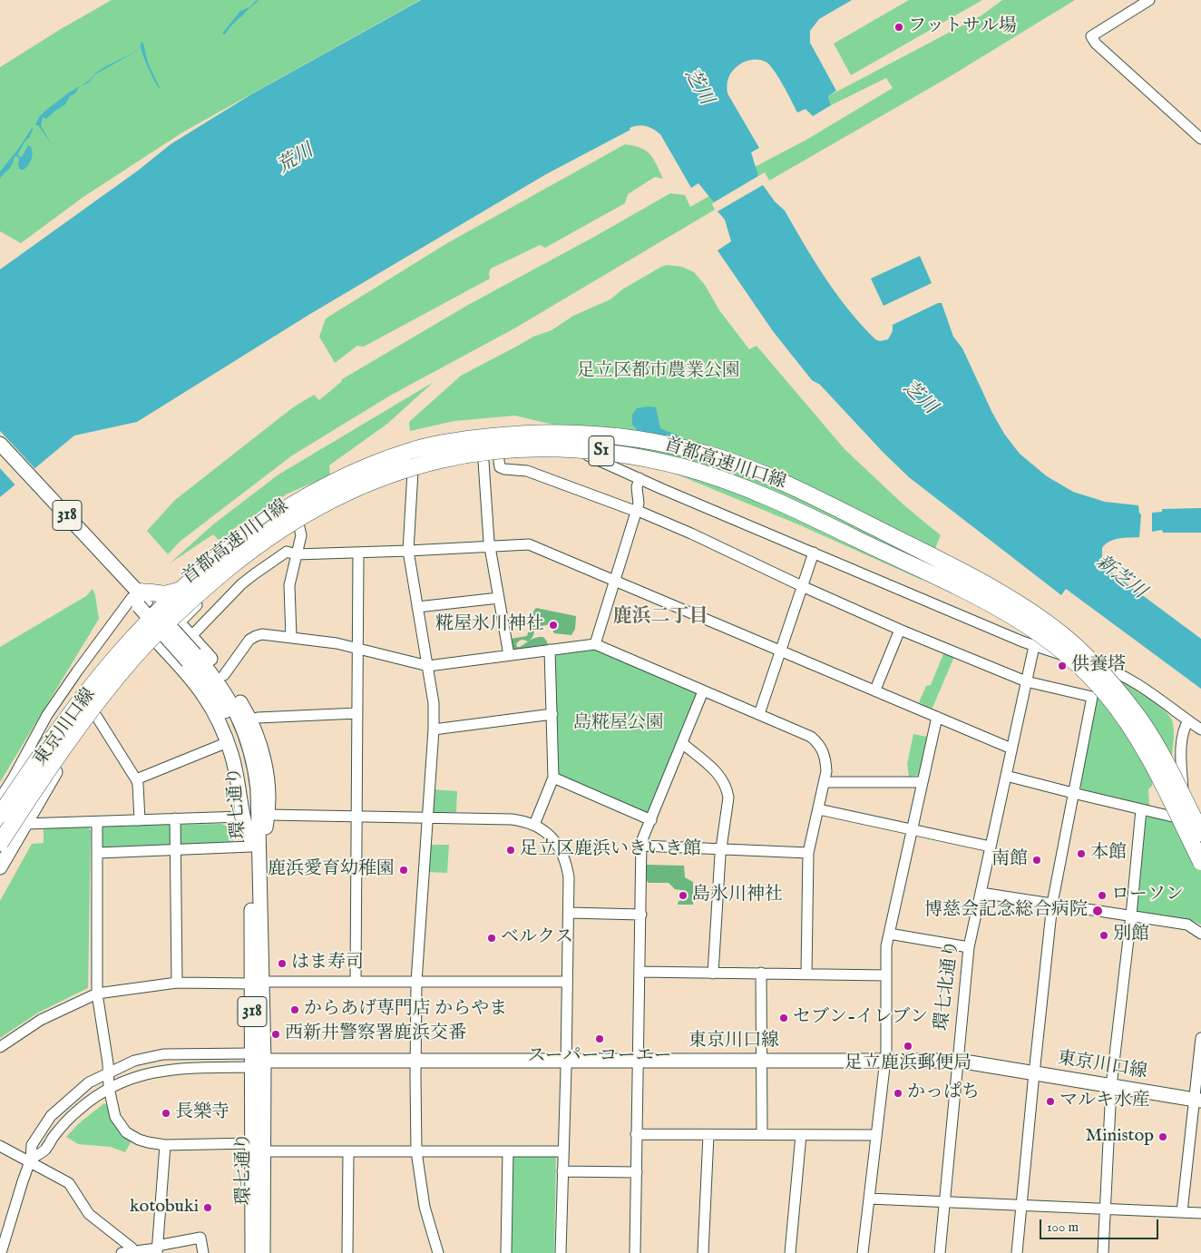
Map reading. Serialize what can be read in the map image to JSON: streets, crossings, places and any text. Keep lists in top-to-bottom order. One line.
{"streets":{"highway":["S1","首都高速川口線"],"main road":["318","東京川口線","環七通り"],"street":["環七北通り"]},"crossings":[["首都高速川口線","東京川口線"],["318","東京川口線"],["318","環七通り"],["東京川口線","環七通り"],["東京川口線","環七北通り"]],"districts":["鹿浜二丁目"],"water":["芝川","荒川","新芝川"],"parks":["足立区都市農業公園","島糀屋公園"],"places":["フットサル場","糀屋氷川神社","供養塔","足立区鹿浜いきいき館","本館","南館","鹿浜愛育幼稚園","島氷川神社","ローソン","博慈会記念総合病院","別館","ベルクス","はま寿司","からあげ専門店 からやま","セブン-イレブン","西新井警察署鹿浜交番","スーパーコーエー","足立鹿浜郵便局","かっぱち","マルキ水産","長樂寺","Ministop","kotobuki"],"scale_bar":"100 m"}
